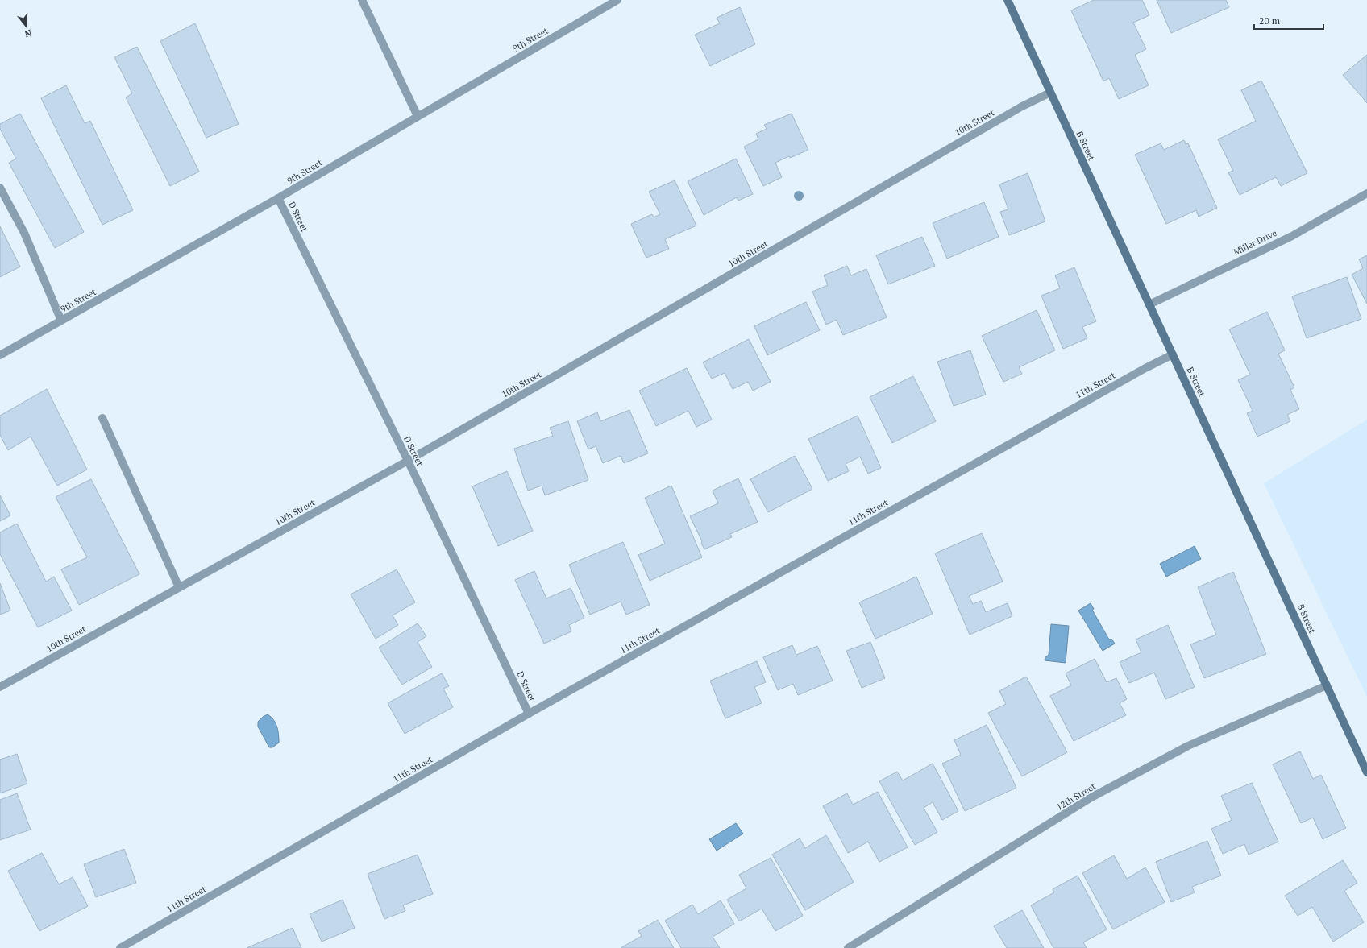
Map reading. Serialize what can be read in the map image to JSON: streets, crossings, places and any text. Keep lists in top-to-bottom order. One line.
{"streets":{"street":["9th Street","10th Street","B Street","D Street","Miller Drive","11th Street","12th Street"]},"crossings":[["9th Street","D Street"],["10th Street","B Street"],["10th Street","D Street"],["B Street","Miller Drive"],["B Street","11th Street"],["B Street","12th Street"],["D Street","11th Street"]],"scale_bar":"20 m","north":"bottom"}
